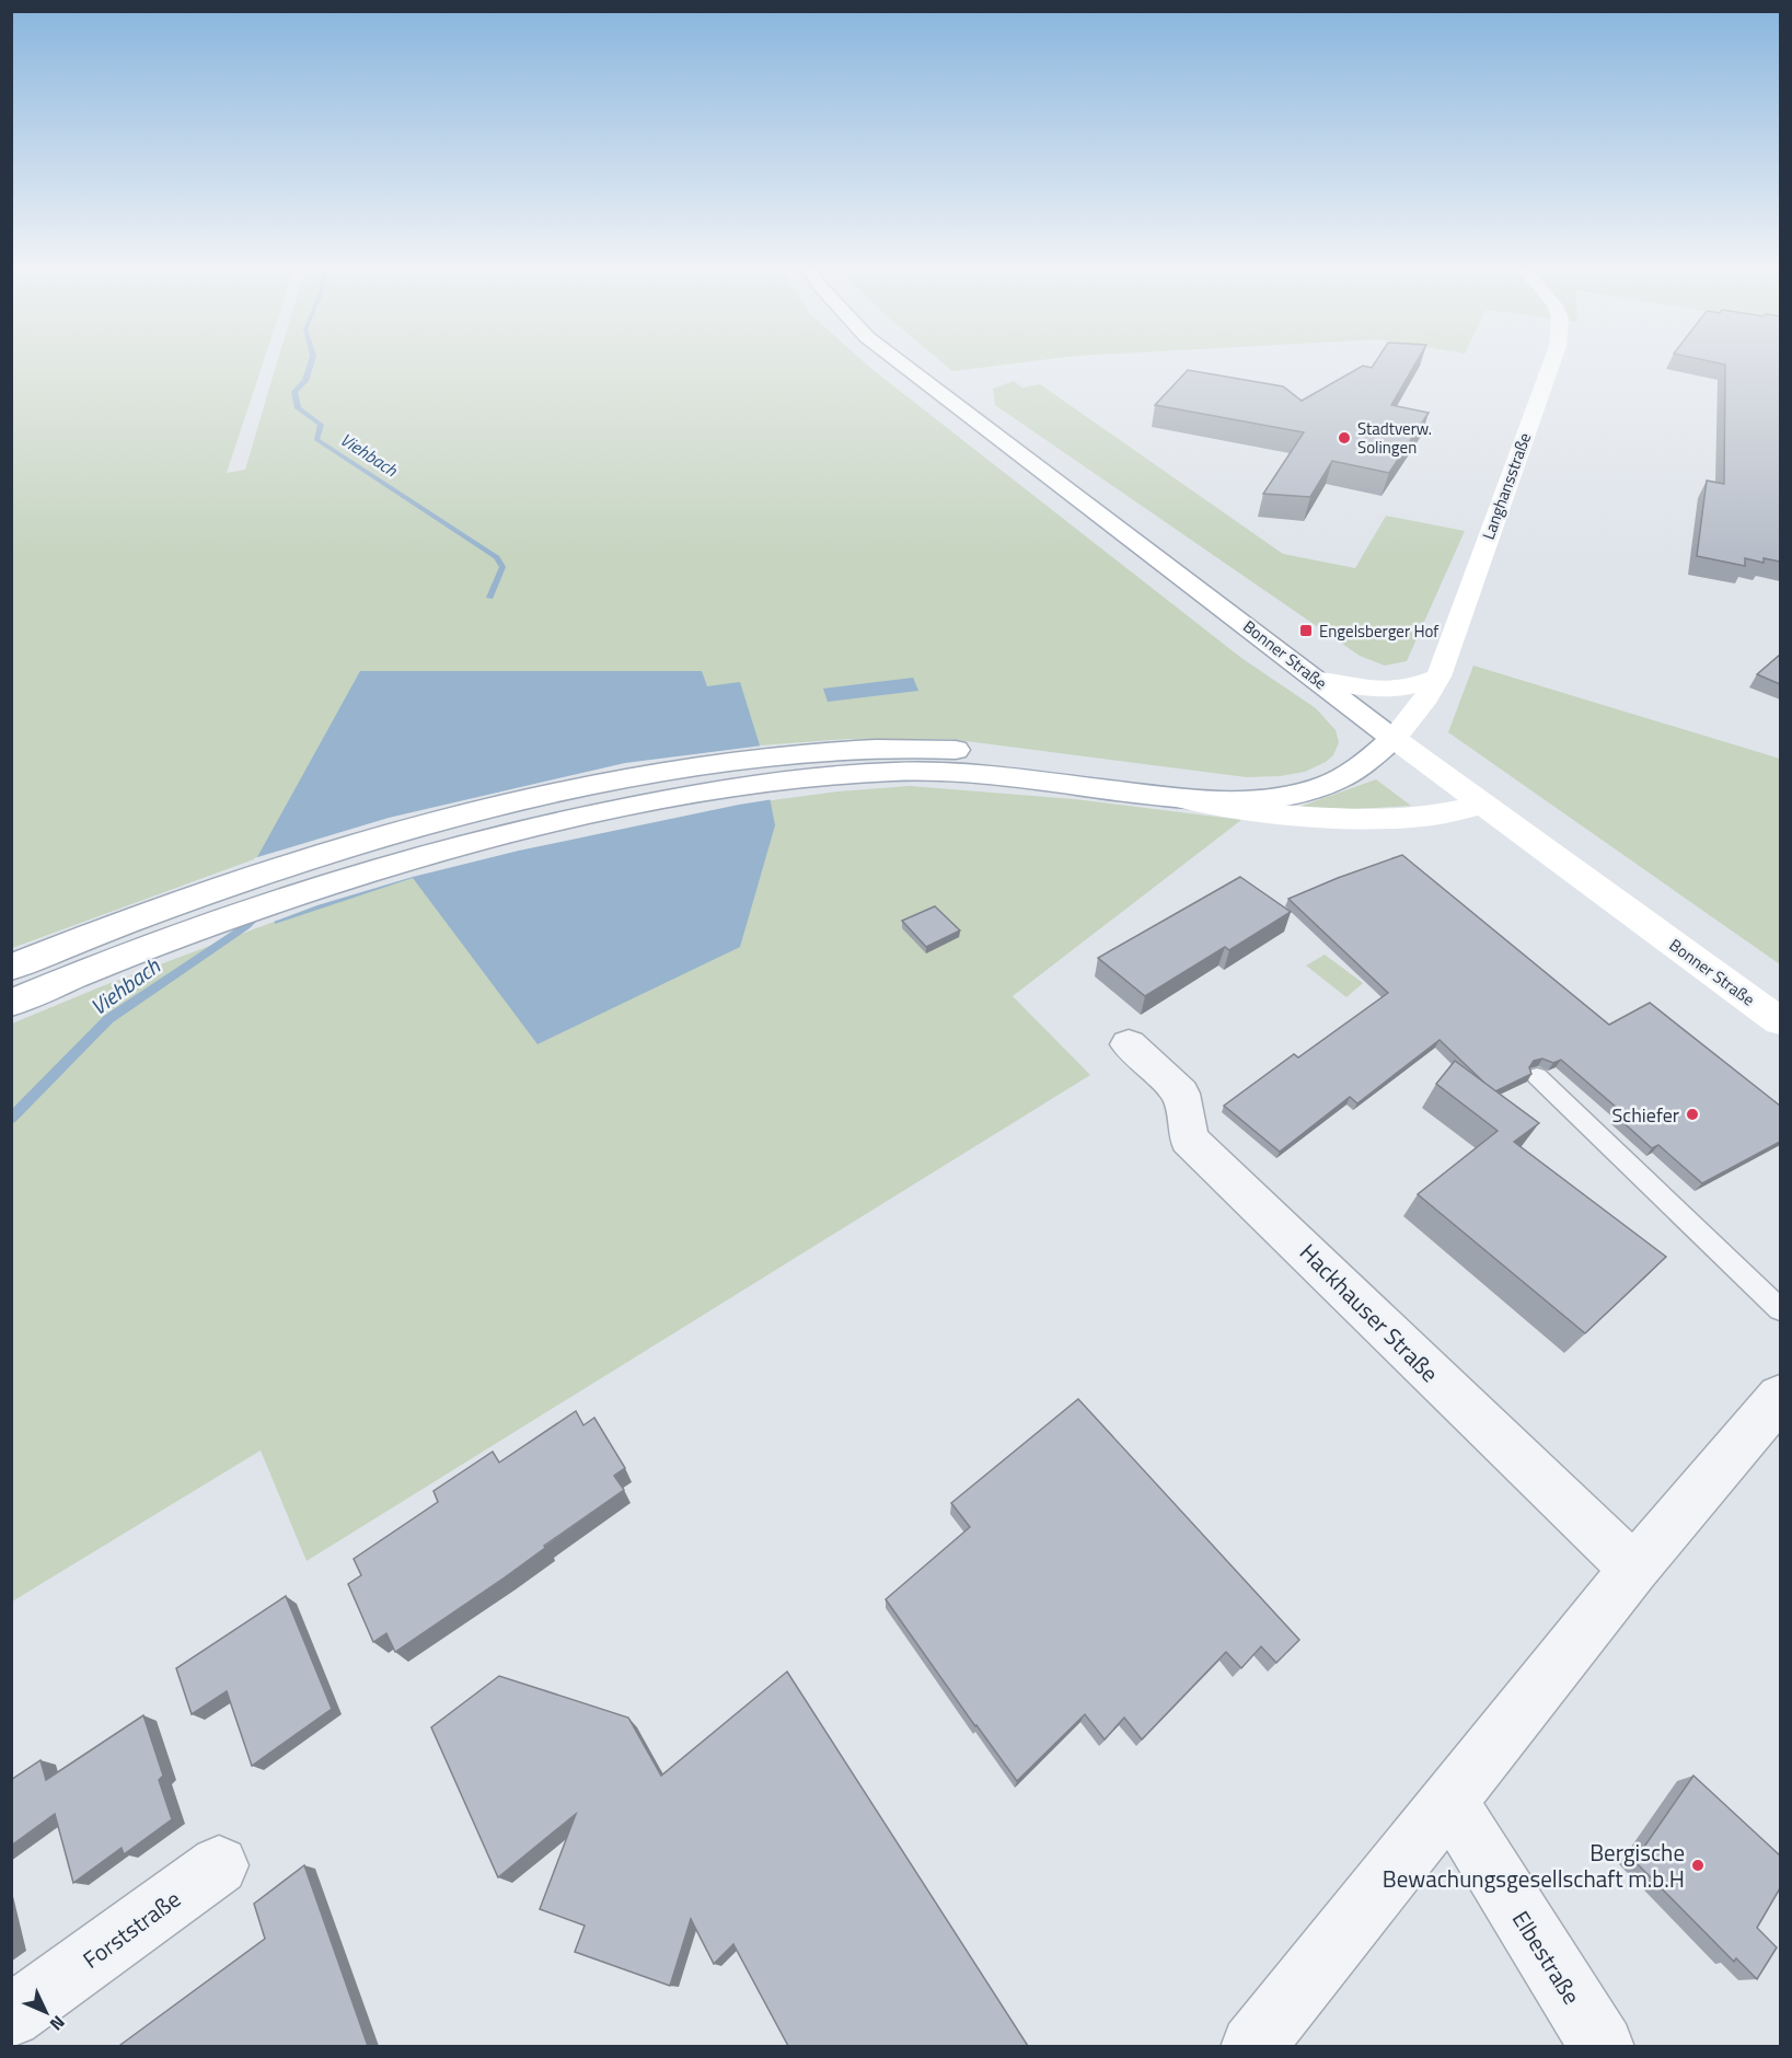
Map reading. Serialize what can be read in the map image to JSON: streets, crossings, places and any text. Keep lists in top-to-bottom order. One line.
{"streets":{"main road":["Langhansstraße","Bonner Straße"],"street":["Hackhauser Straße","Forststraße","Elbestraße"]},"crossings":[["Langhansstraße","Bonner Straße"]],"water":["Viehbach"],"places":{"other":["Stadtverw. Solingen","Schiefer","Bergische Bewachungsgesellschaft m.b.H"],"transit":["Engelsberger Hof"]},"north":"bottom right"}
